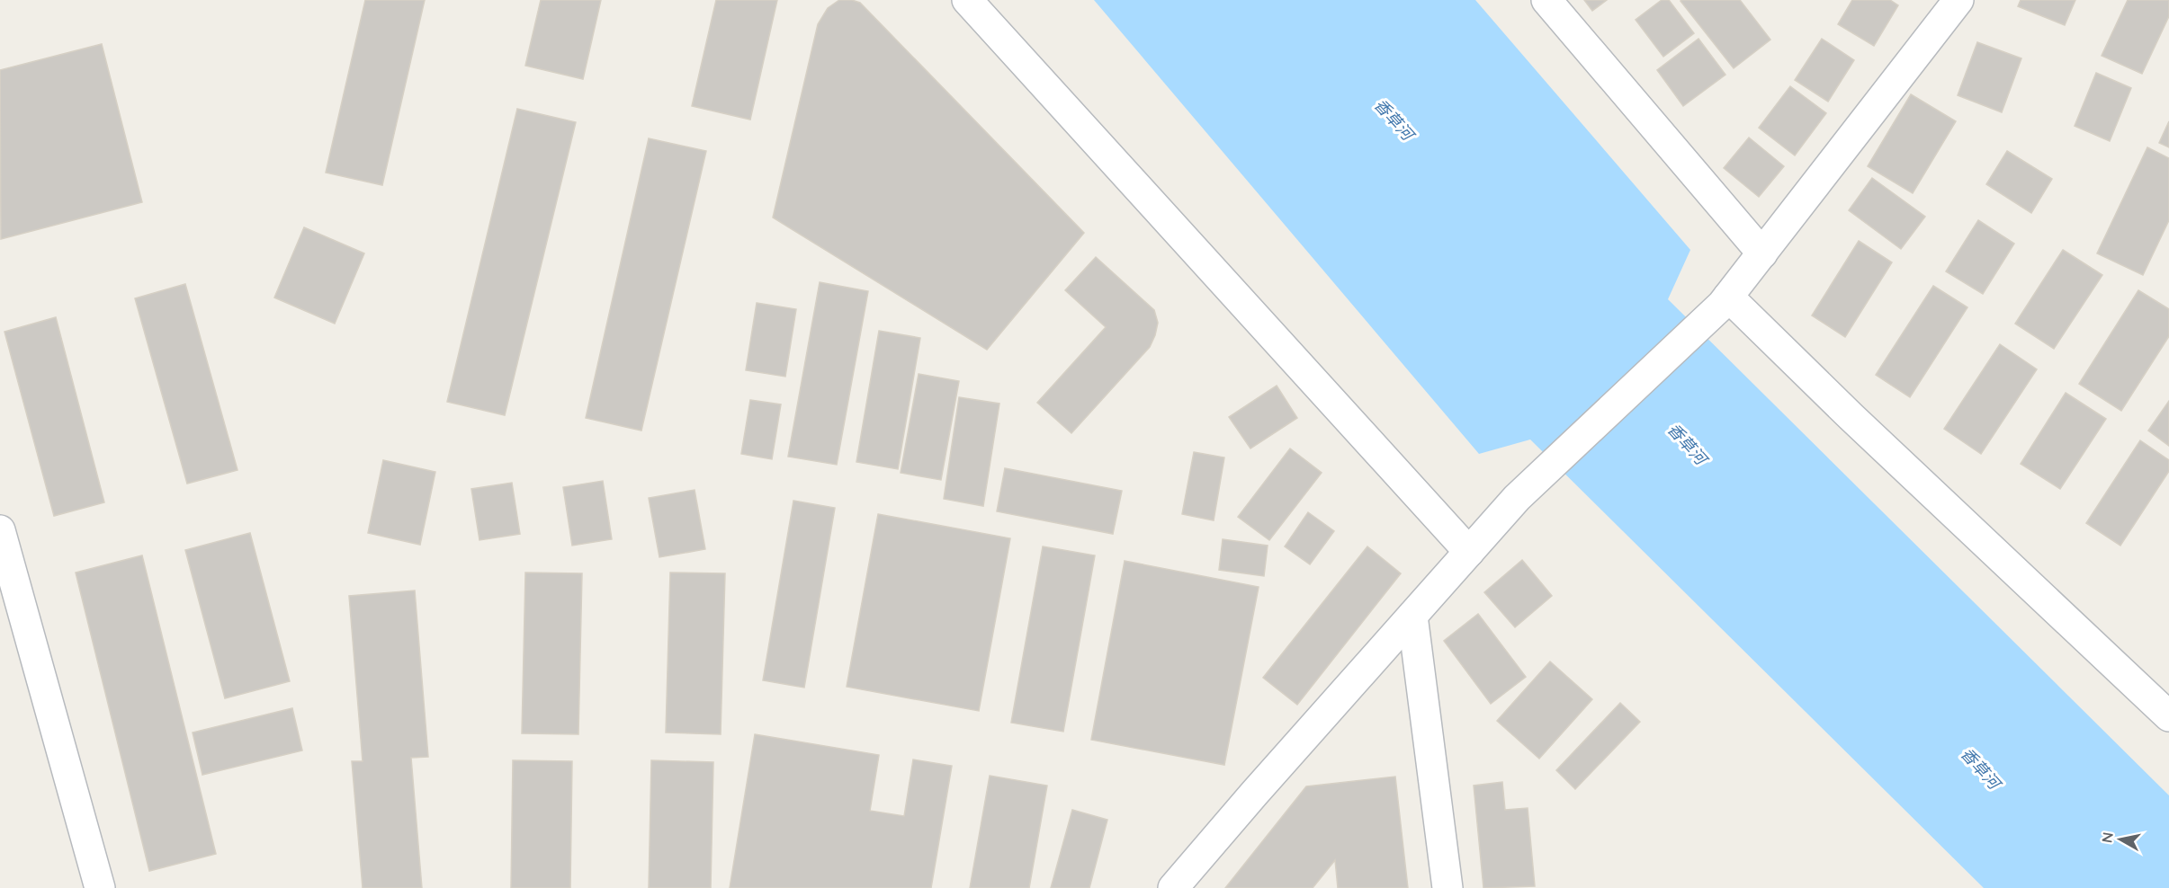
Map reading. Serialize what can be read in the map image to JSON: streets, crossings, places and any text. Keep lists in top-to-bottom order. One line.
{"water":["香草河"],"north":"left"}
